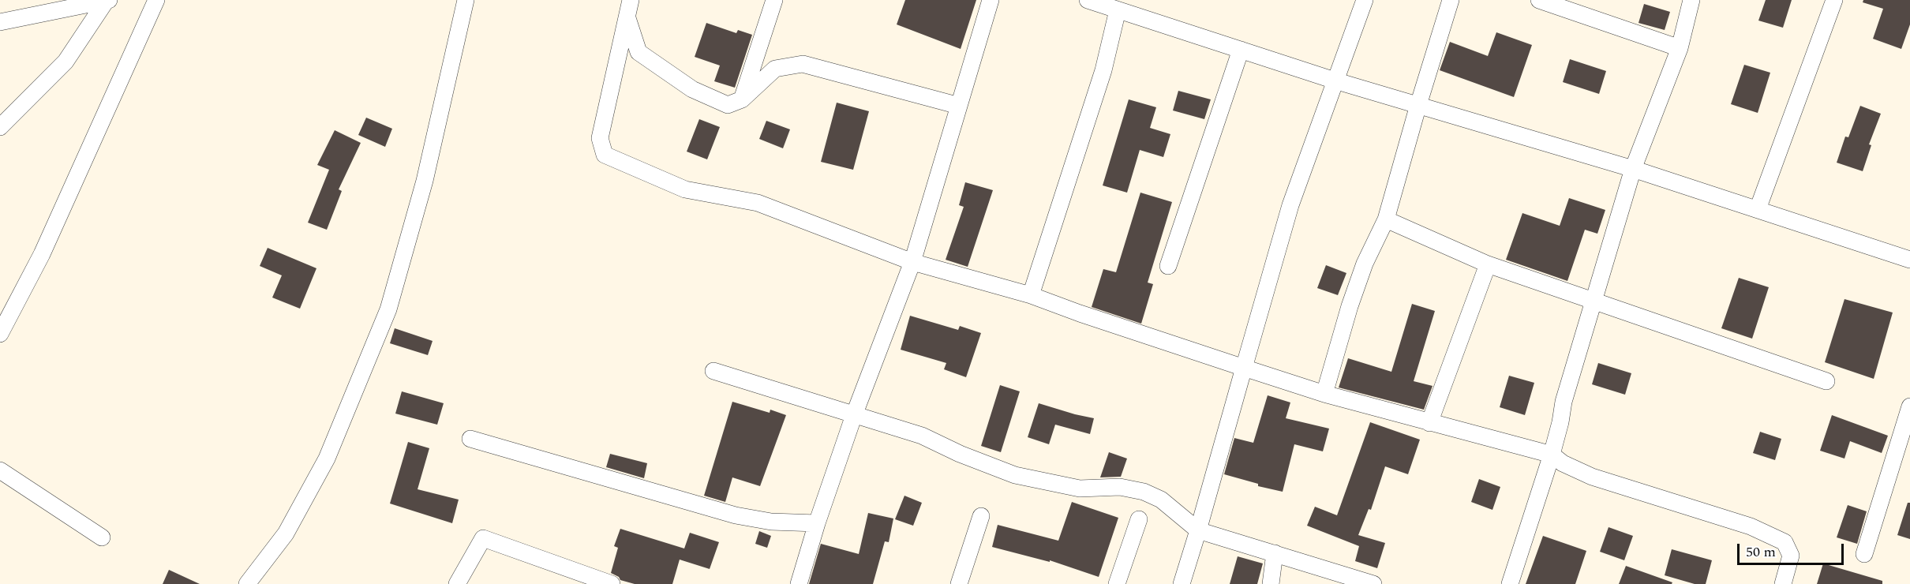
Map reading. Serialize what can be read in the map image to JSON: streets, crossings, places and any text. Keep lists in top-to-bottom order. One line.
{"scale_bar":"50 m"}
